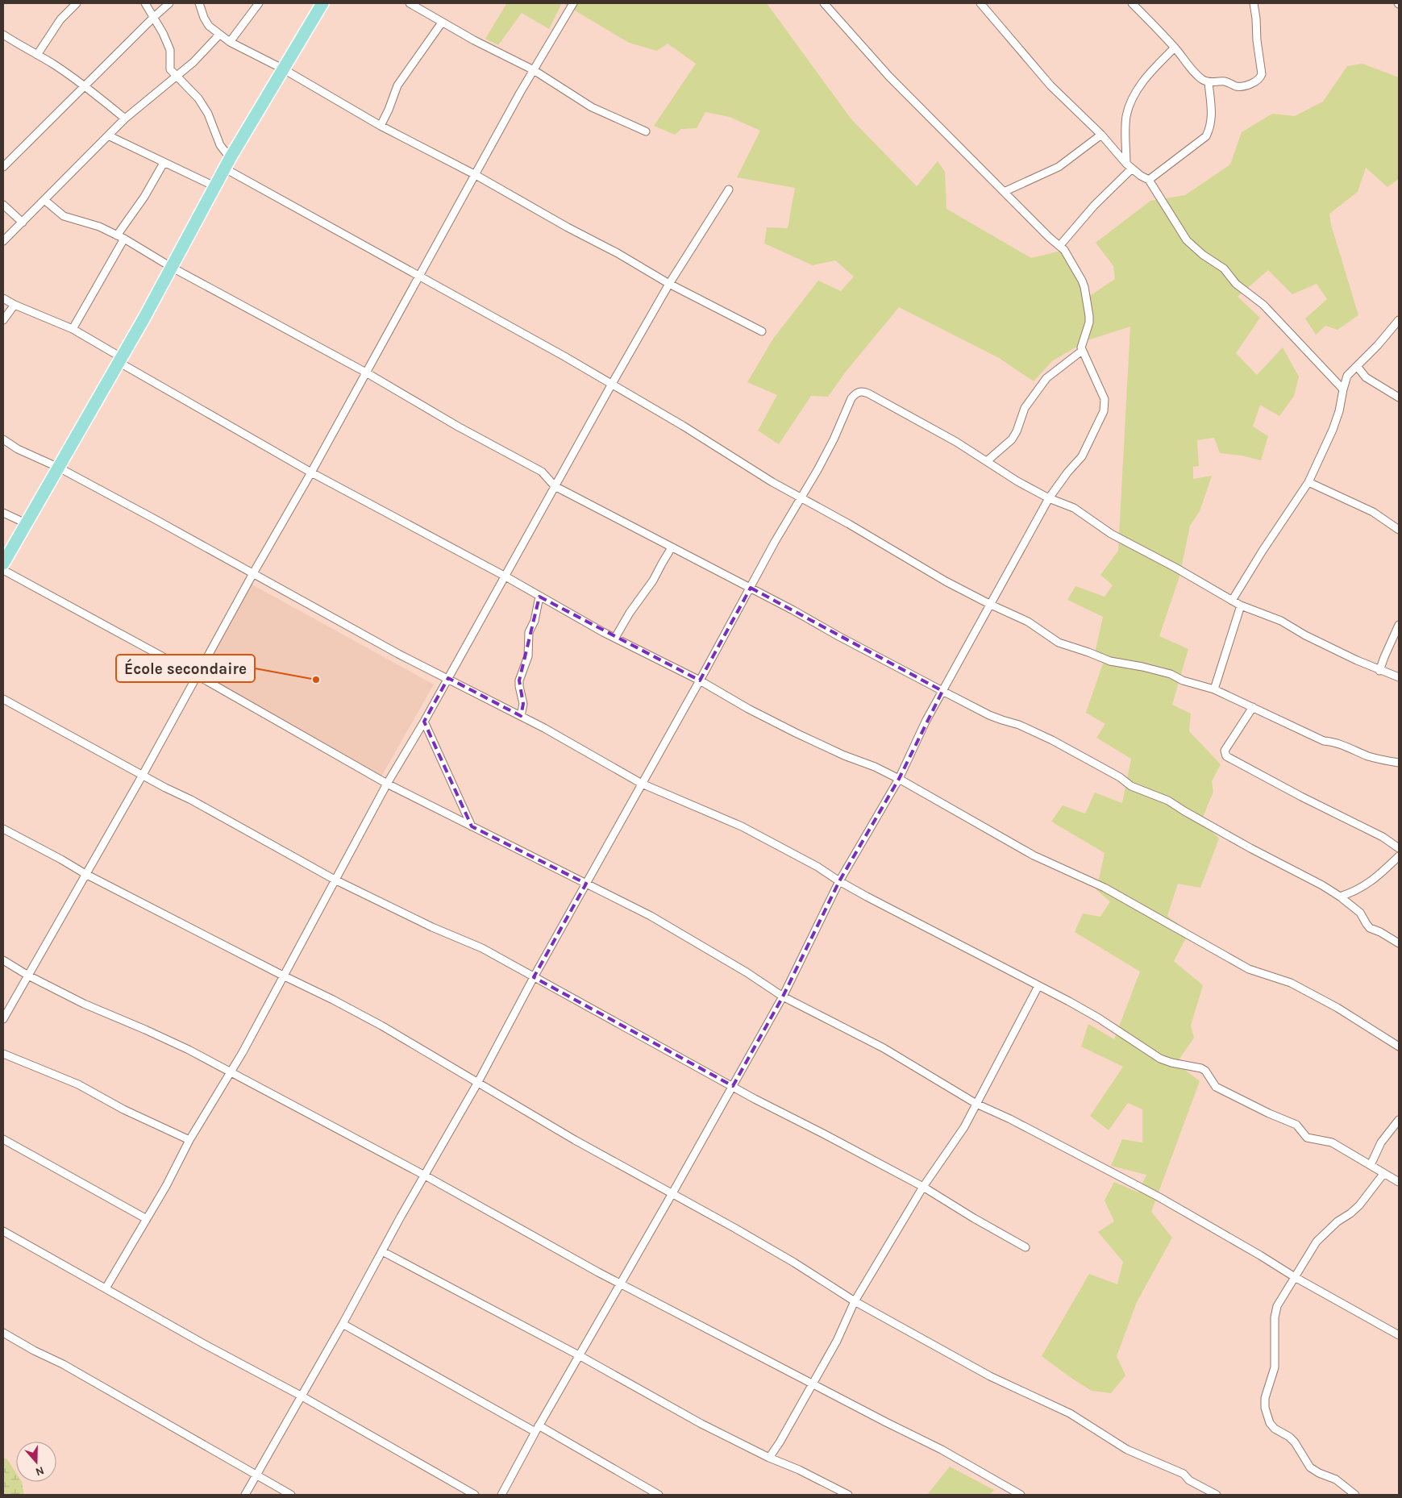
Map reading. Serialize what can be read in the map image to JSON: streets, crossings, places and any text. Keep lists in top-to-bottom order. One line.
{"places":["École secondaire"],"north":"bottom"}
